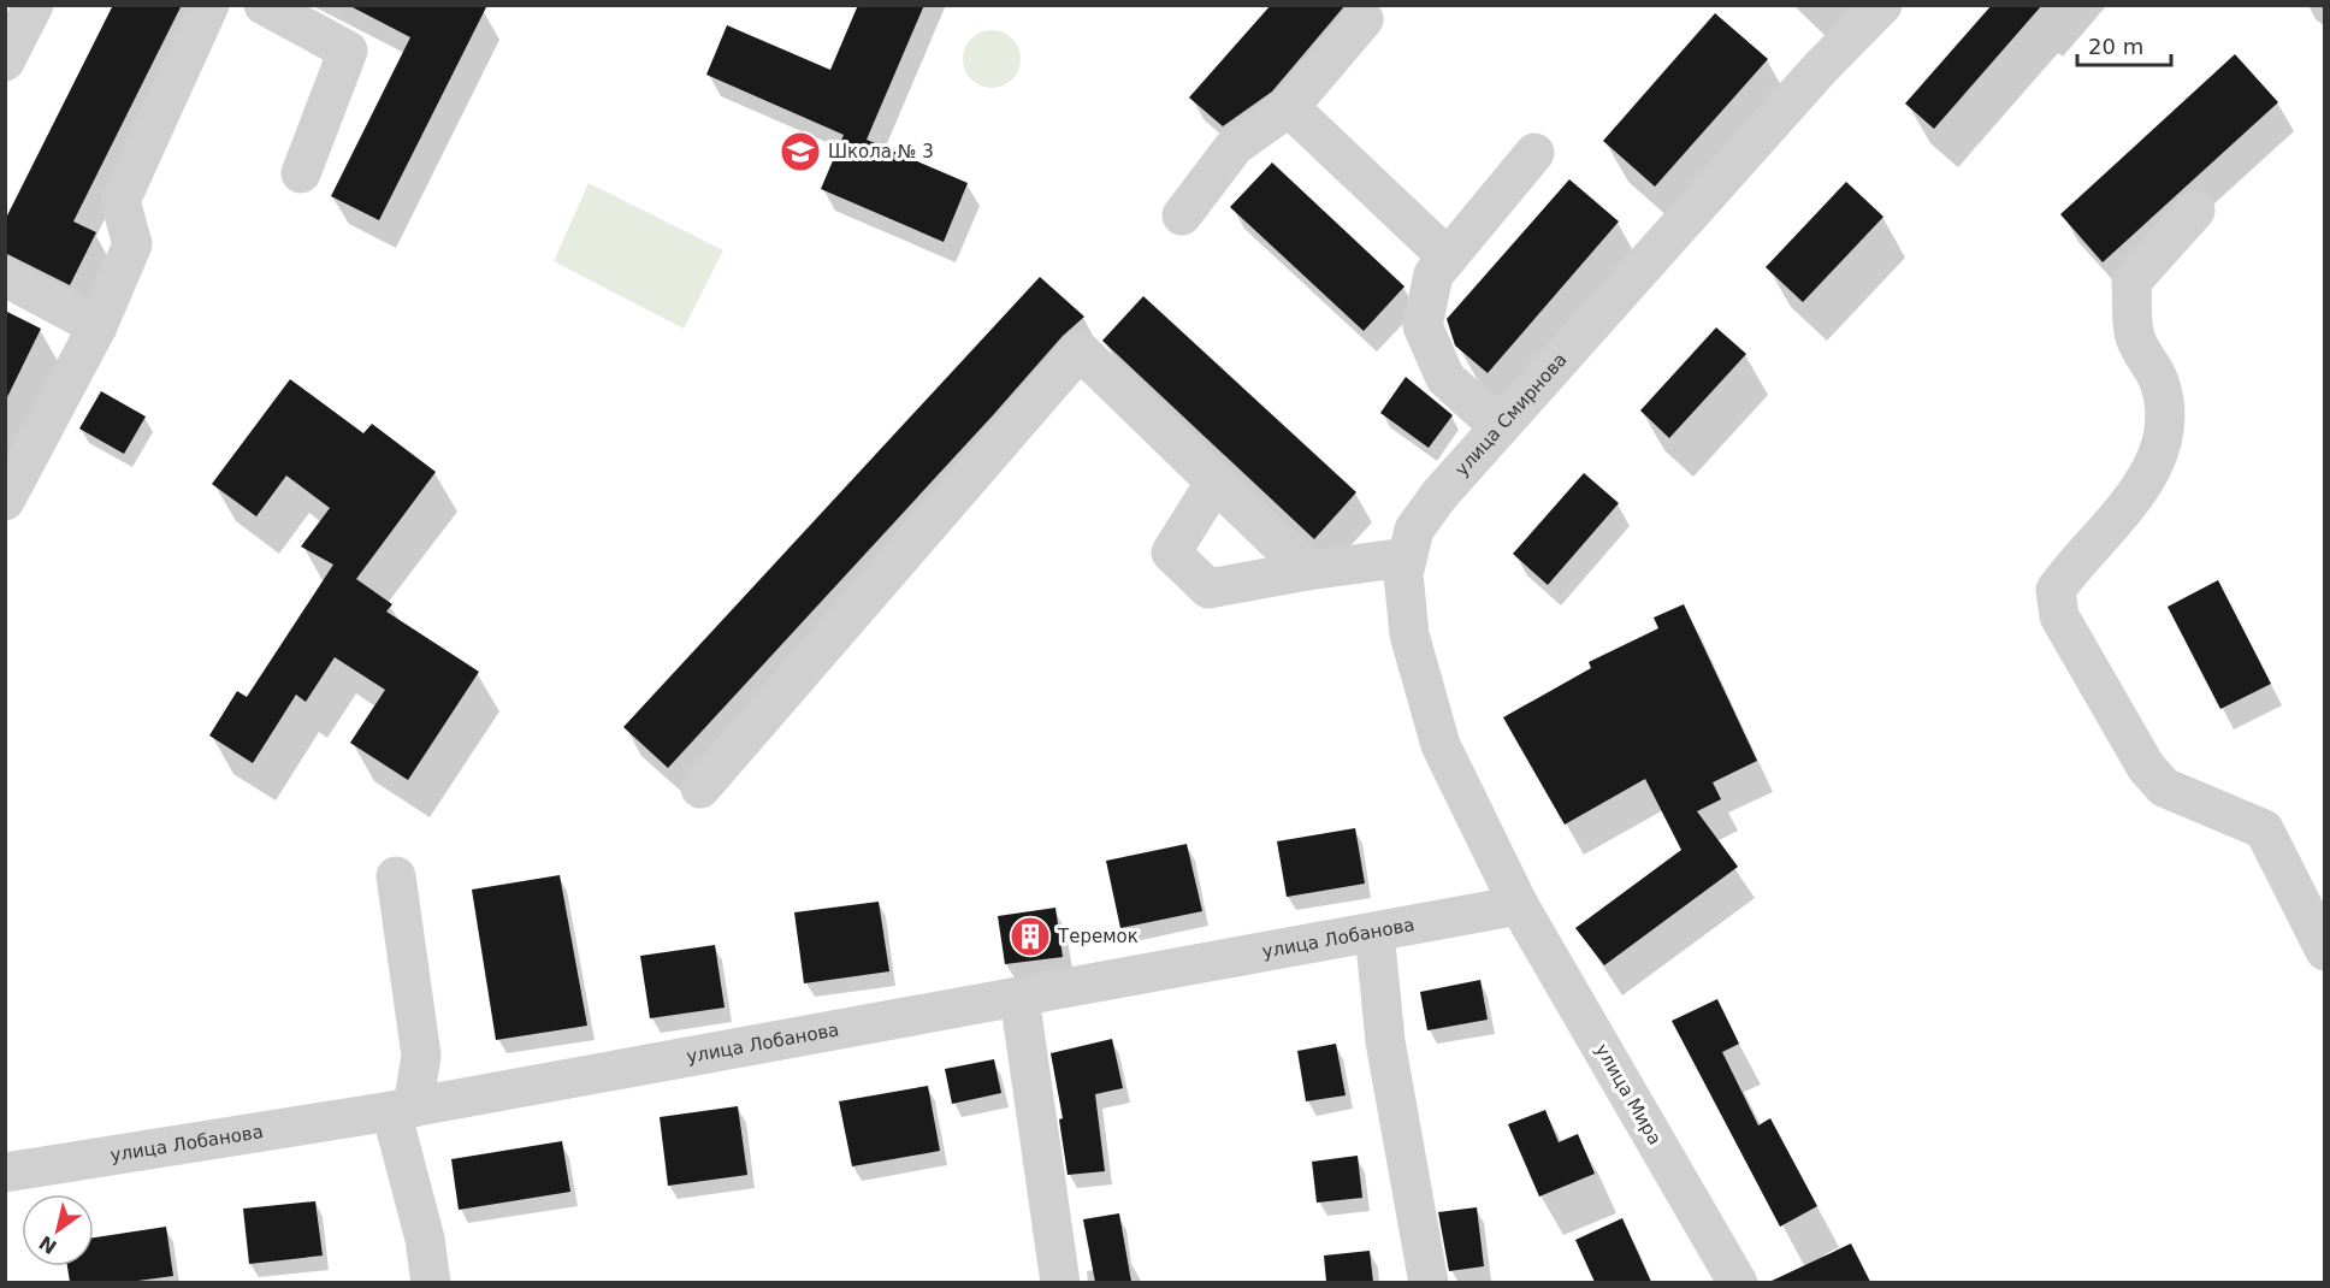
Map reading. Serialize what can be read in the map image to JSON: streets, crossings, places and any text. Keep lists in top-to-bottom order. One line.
{"streets":{"street":["улица Смирнова","улица Лобанова","улица Мира"]},"crossings":[["улица Смирнова","улица Лобанова"],["улица Смирнова","улица Мира"],["улица Лобанова","улица Мира"]],"places":{"school or university":["Школа № 3"],"building":["Теремок"]},"scale_bar":"20 m","north":"bottom left"}
